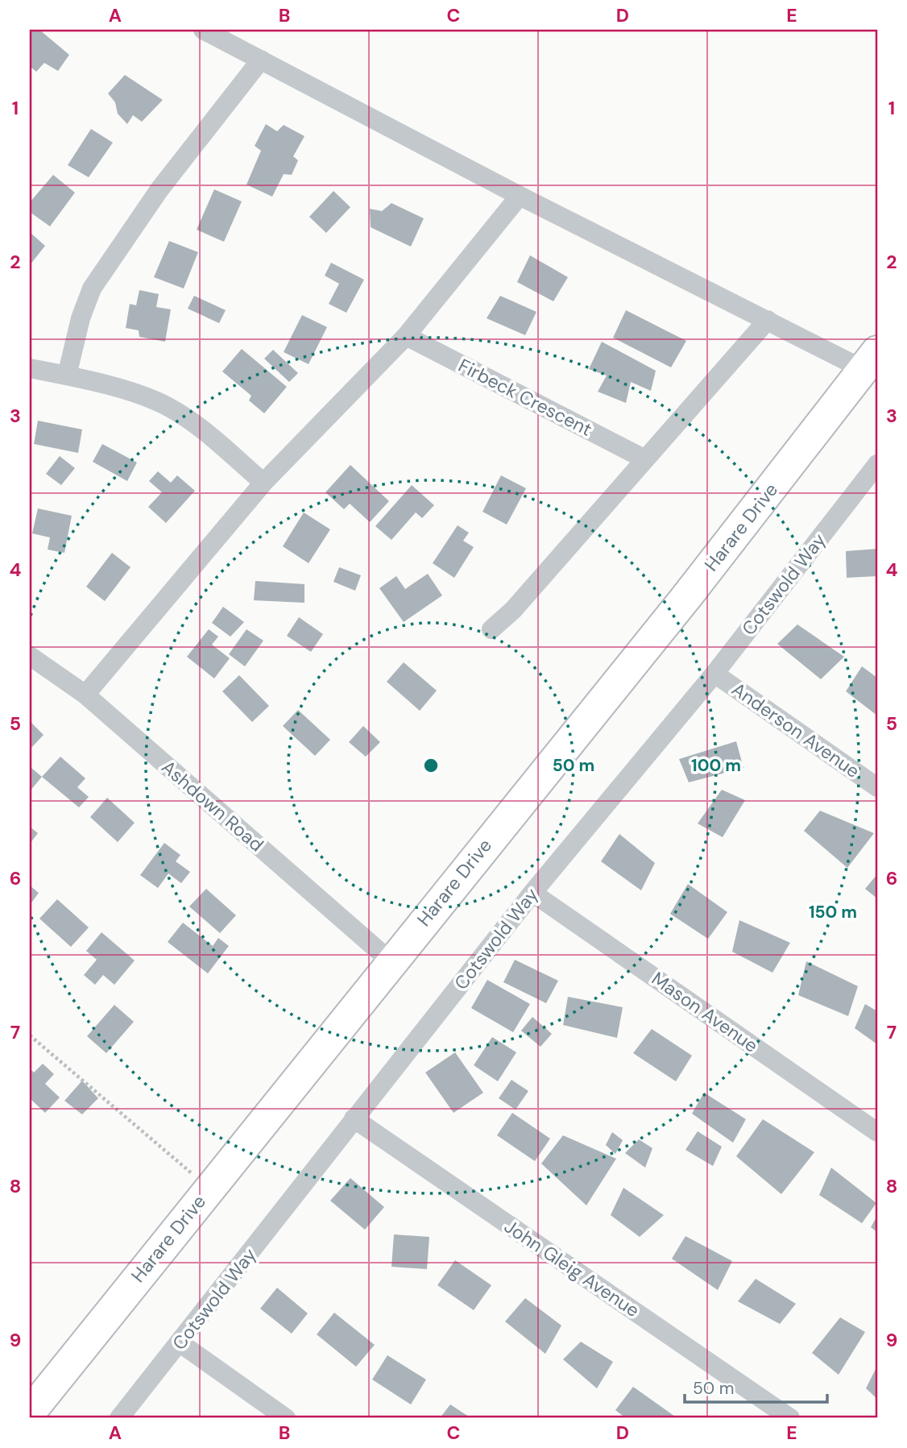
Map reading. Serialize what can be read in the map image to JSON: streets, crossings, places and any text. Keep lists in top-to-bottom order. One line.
{"streets":{"main road":["Harare Drive"],"street":["Firbeck Crescent","Cotswold Way","Anderson Avenue","Ashdown Road","Mason Avenue","John Gleig Avenue"]},"crossings":[["Harare Drive","Ashdown Road"],["Cotswold Way","Anderson Avenue"],["Cotswold Way","Mason Avenue"],["Cotswold Way","John Gleig Avenue"]],"scale_bar":"50 m","grid":{"columns":["A","B","C","D","E"],"rows":["1","2","3","4","5","6","7","8","9"]},"rings":["50 m","100 m","150 m"]}
